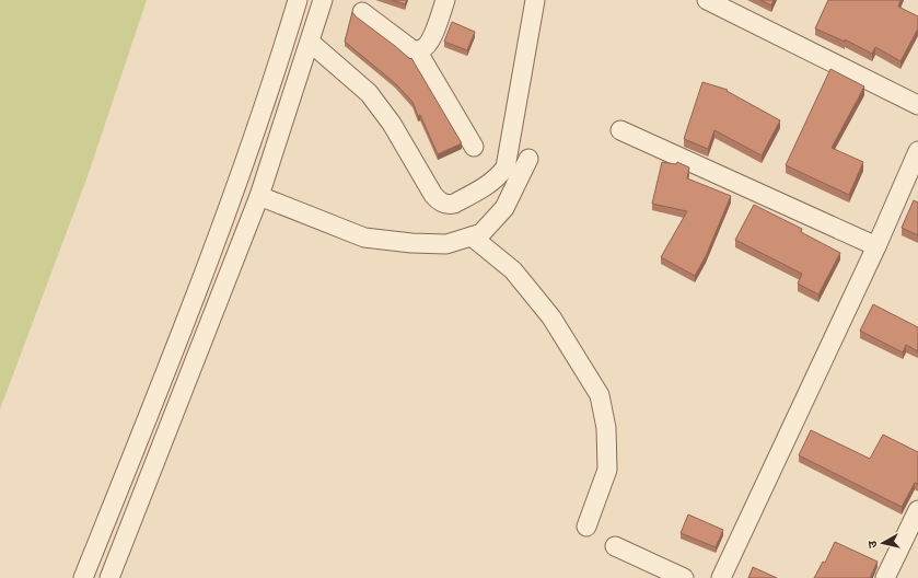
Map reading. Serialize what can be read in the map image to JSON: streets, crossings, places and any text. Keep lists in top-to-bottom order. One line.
{"north":"left"}
